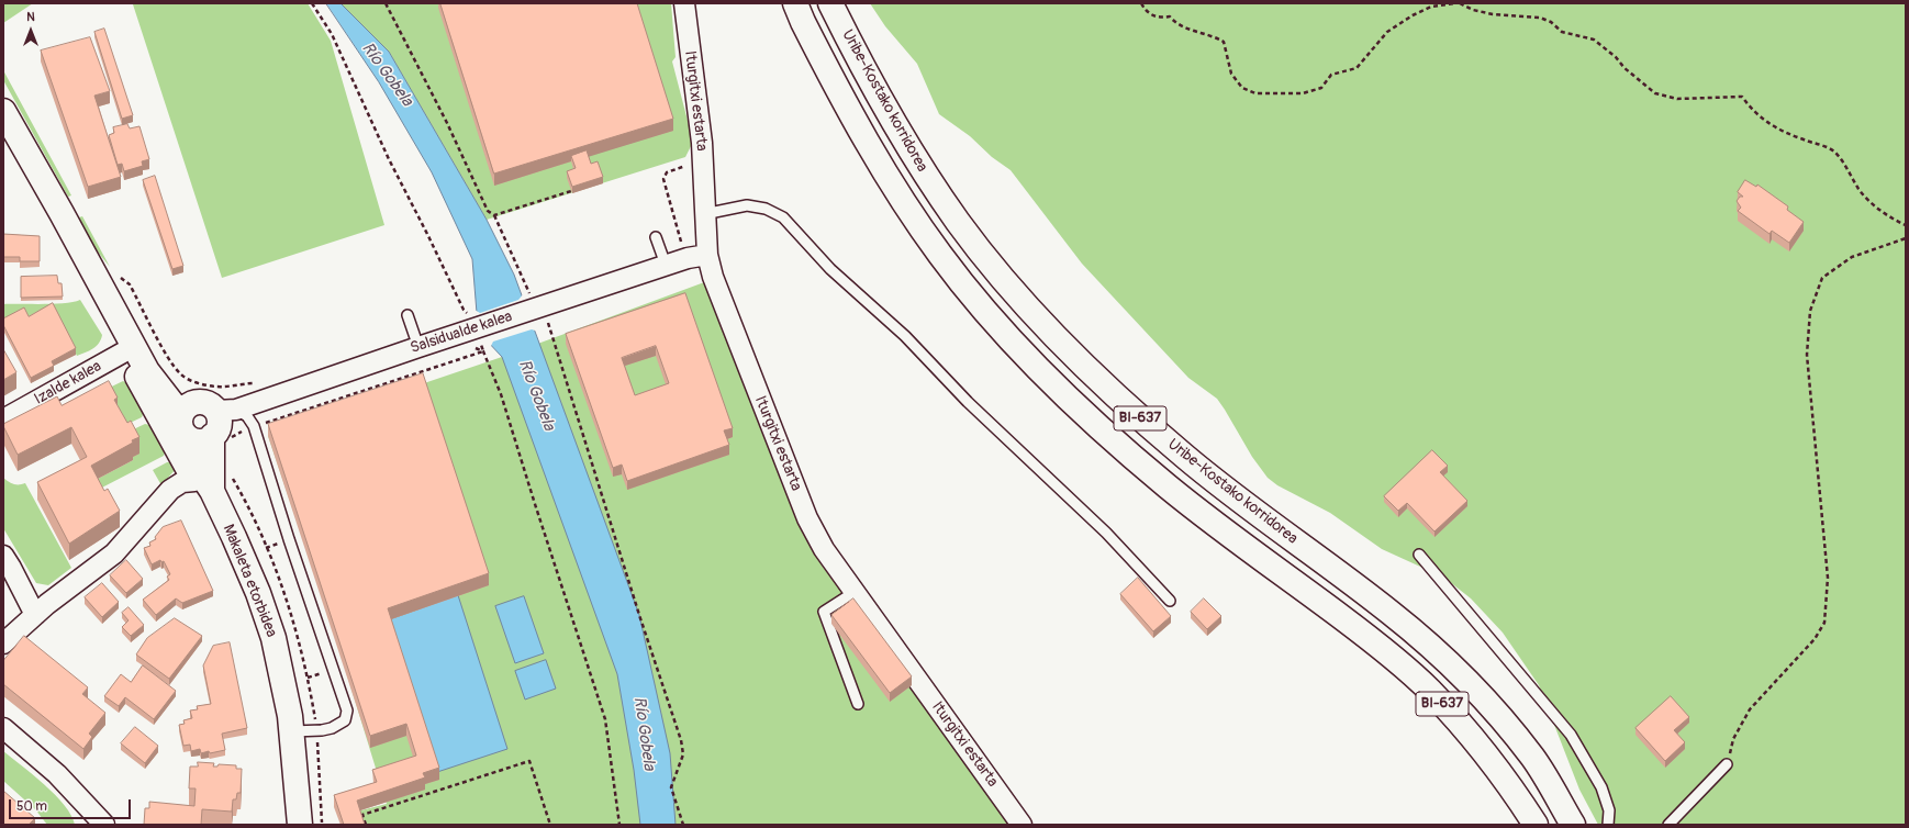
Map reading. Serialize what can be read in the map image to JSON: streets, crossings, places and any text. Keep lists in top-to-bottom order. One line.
{"streets":{"main road":["Uribe-Kostako korridorea","BI-637","Makaleta etorbidea"],"street":["Iturgitxi estarta","Salsidualde kalea","Izalde kalea"]},"crossings":[["Iturgitxi estarta","Salsidualde kalea"]],"water":["Río Gobela"],"scale_bar":"50 m","north":"top"}
